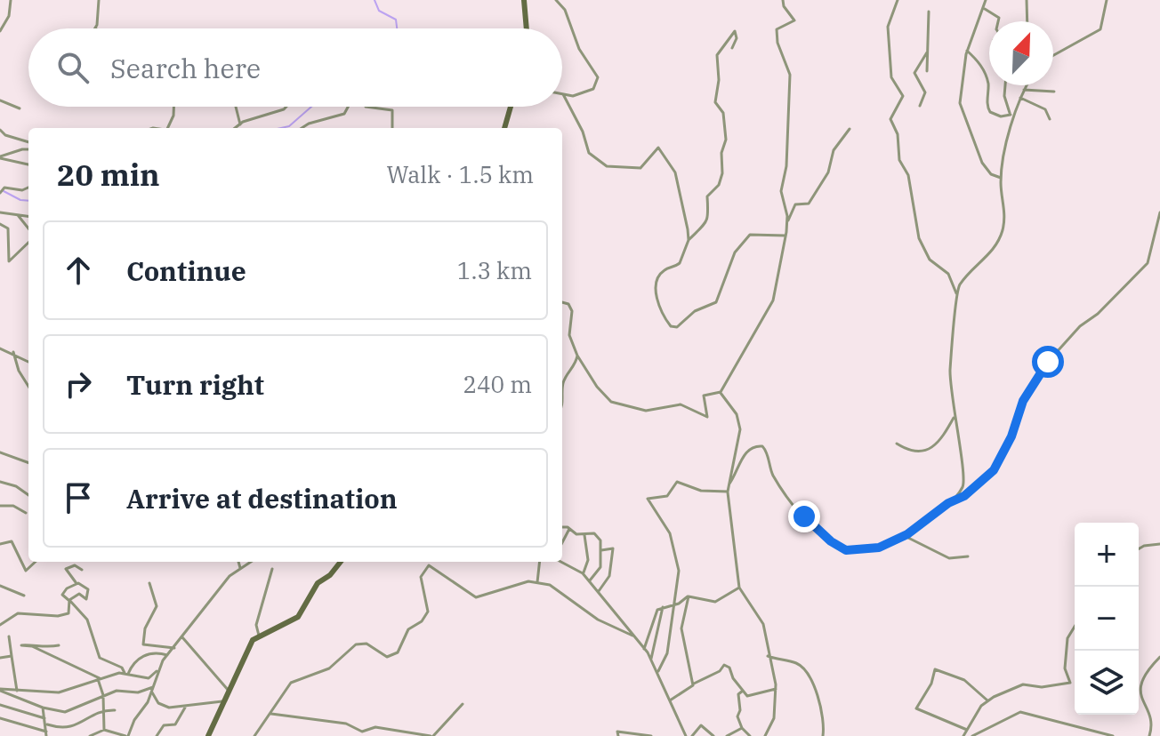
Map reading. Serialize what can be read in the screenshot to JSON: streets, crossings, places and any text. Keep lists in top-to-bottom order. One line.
{"north":"top right","page":{"search":"Search here","heading":["20 min","Walk · 1.5 km"],"list":[["Continue","1.3 km"],["Turn right","240 m"],"Arrive at destination"],"map_buttons":["+","−"]}}
